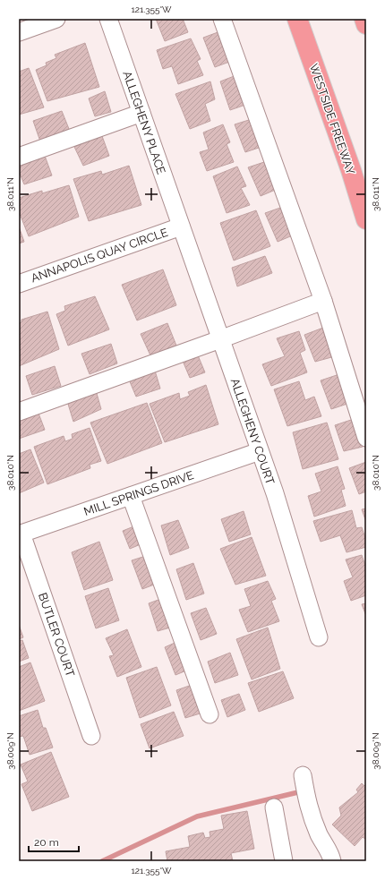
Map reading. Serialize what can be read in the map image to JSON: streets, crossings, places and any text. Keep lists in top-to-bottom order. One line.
{"streets":{"highway":["WESTSIDE FREEWAY"],"street":["ALLEGHENY PLACE","ANNAPOLIS QUAY CIRCLE","ALLEGHENY COURT","MILL SPRINGS DRIVE","BUTLER COURT"]},"crossings":[["ALLEGHENY PLACE","ANNAPOLIS QUAY CIRCLE"],["ALLEGHENY PLACE","ALLEGHENY COURT"],["ANNAPOLIS QUAY CIRCLE","ALLEGHENY COURT"],["ALLEGHENY COURT","MILL SPRINGS DRIVE"],["MILL SPRINGS DRIVE","BUTLER COURT"]],"scale_bar":"20 m","coordinates":["121.355°W","38.011°N","38.010°N","38.009°N"]}
